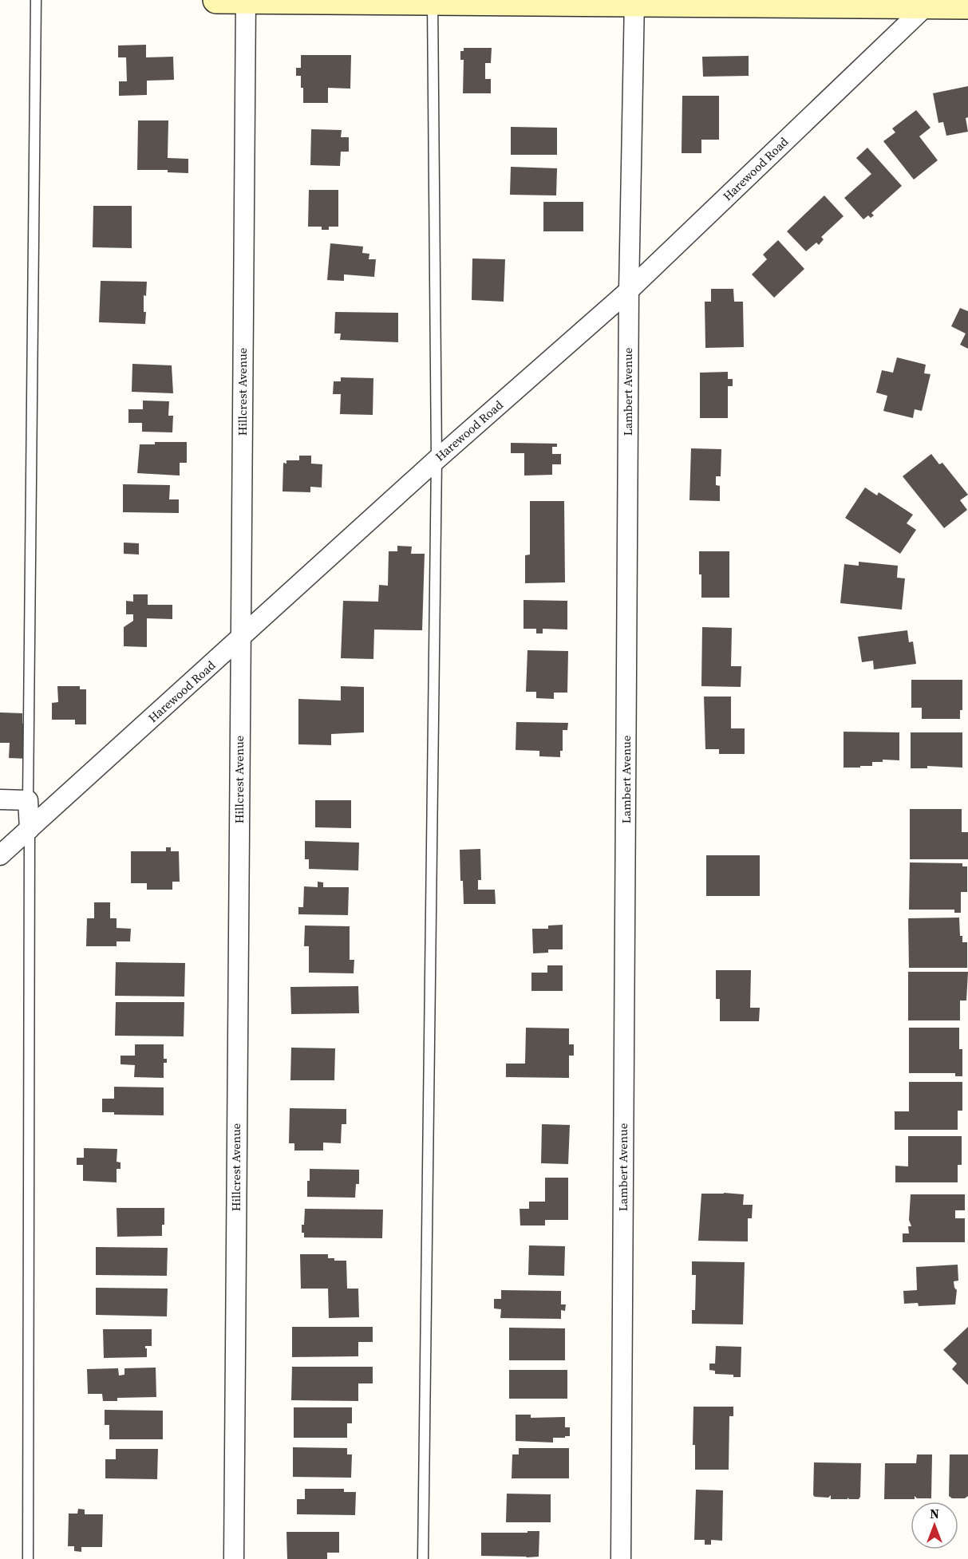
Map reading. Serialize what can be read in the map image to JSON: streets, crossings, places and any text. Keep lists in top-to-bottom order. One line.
{"streets":{"street":["Harewood Road","Hillcrest Avenue","Lambert Avenue"]},"crossings":[["Harewood Road","Hillcrest Avenue"],["Harewood Road","Lambert Avenue"]],"north":"top"}
